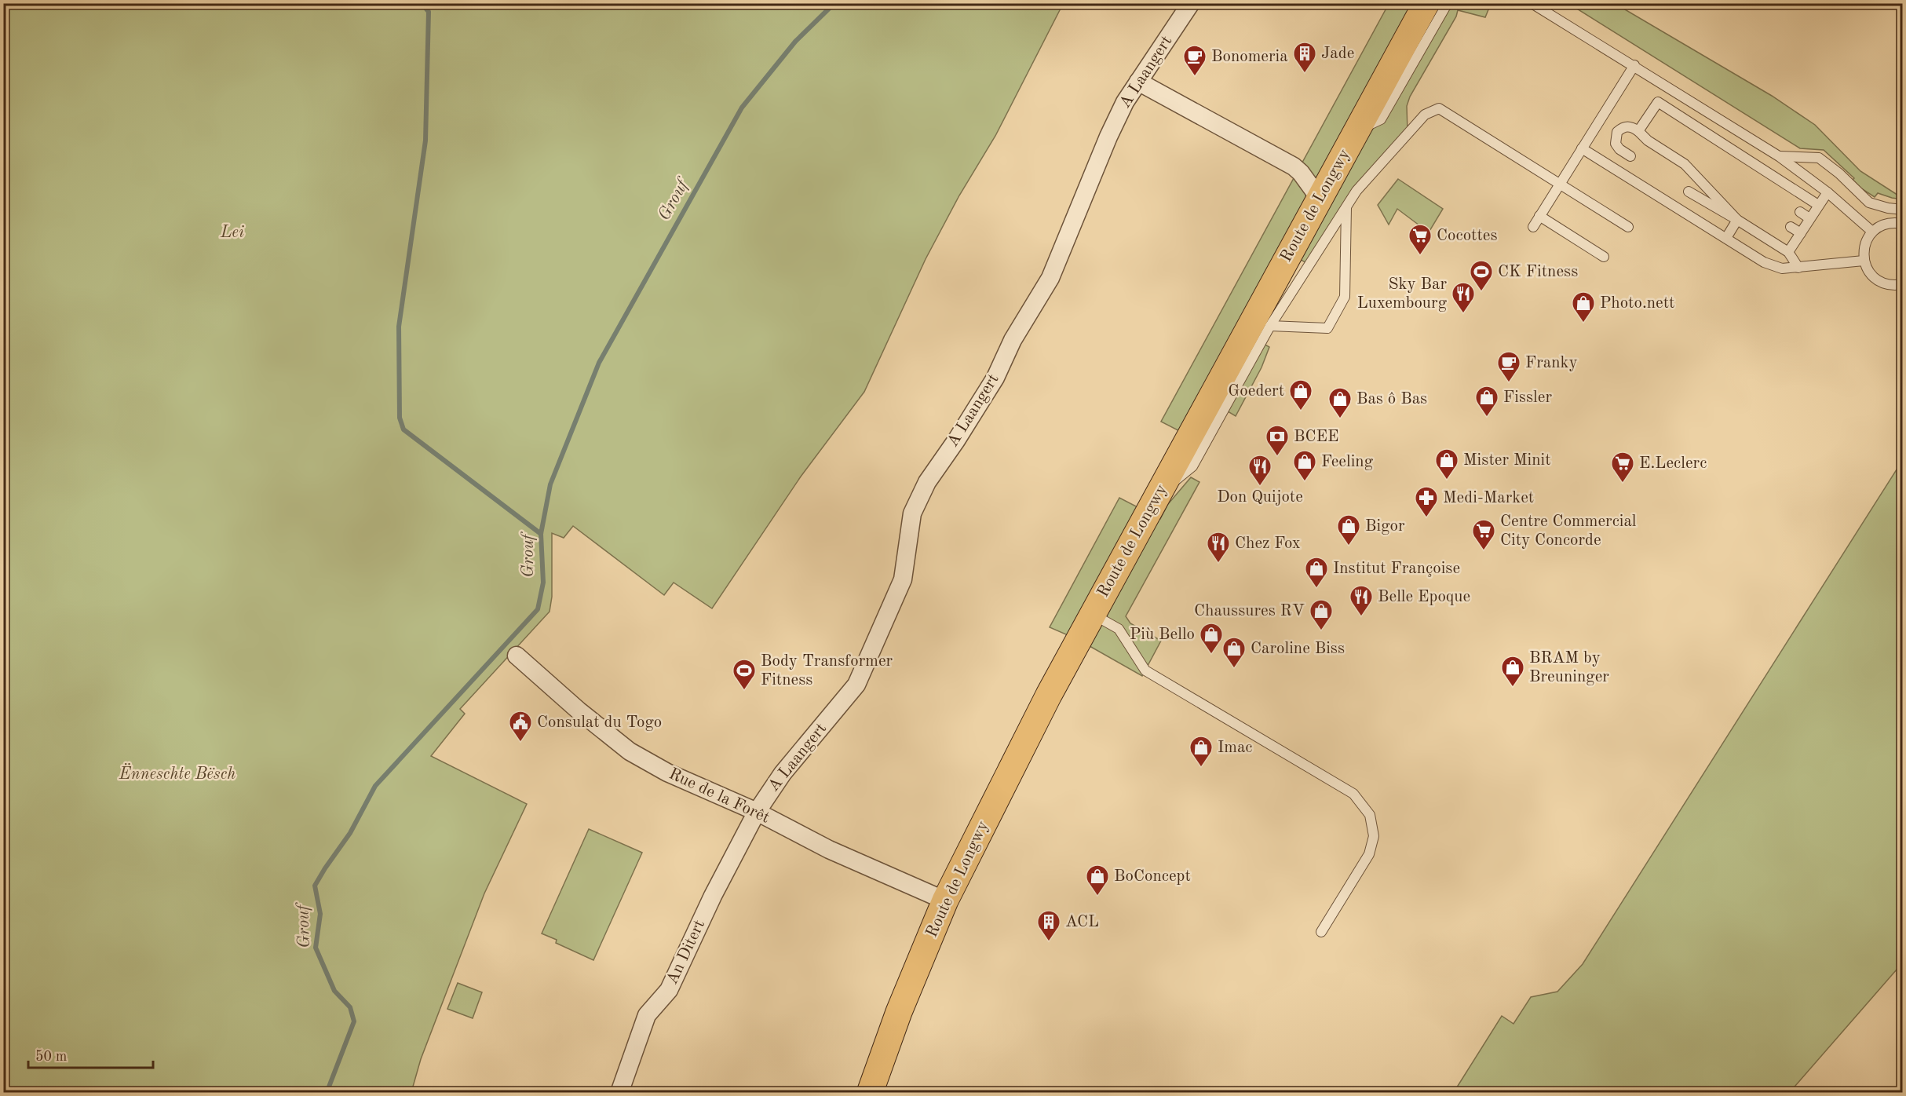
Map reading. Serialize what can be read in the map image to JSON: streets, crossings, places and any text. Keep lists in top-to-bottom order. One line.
{"streets":{"main road":["Route de Longwy"],"street":["A Laangert","Rue de la Forêt","An Ditert"]},"crossings":[["A Laangert","Rue de la Forêt"],["A Laangert","An Ditert"],["Route de Longwy","Rue de la Forêt"],["Rue de la Forêt","An Ditert"]],"water":["Grouf"],"parks":["Lei","Ënneschte Bësch"],"places":{"building":["Jade","ACL"],"cafe":["Bonomeria","Franky"],"supermarket":["Cocottes","E.Leclerc","Centre Commercial City Concorde"],"sports":["CK Fitness","Body Transformer Fitness"],"restaurant":["Sky Bar Luxembourg","Don Quijote","Chez Fox","Belle Epoque"],"shop":["Photo.nett","Goedert","Fissler","Bas ô Bas","Mister Minit","Feeling","Bigor","Institut Françoise","Chaussures RV","Più Bello","Caroline Biss","BRAM by Breuninger","Imac","BoConcept"],"bank":["BCEE"],"pharmacy":["Medi-Market"],"public building":["Consulat du Togo"]},"scale_bar":"50 m"}
